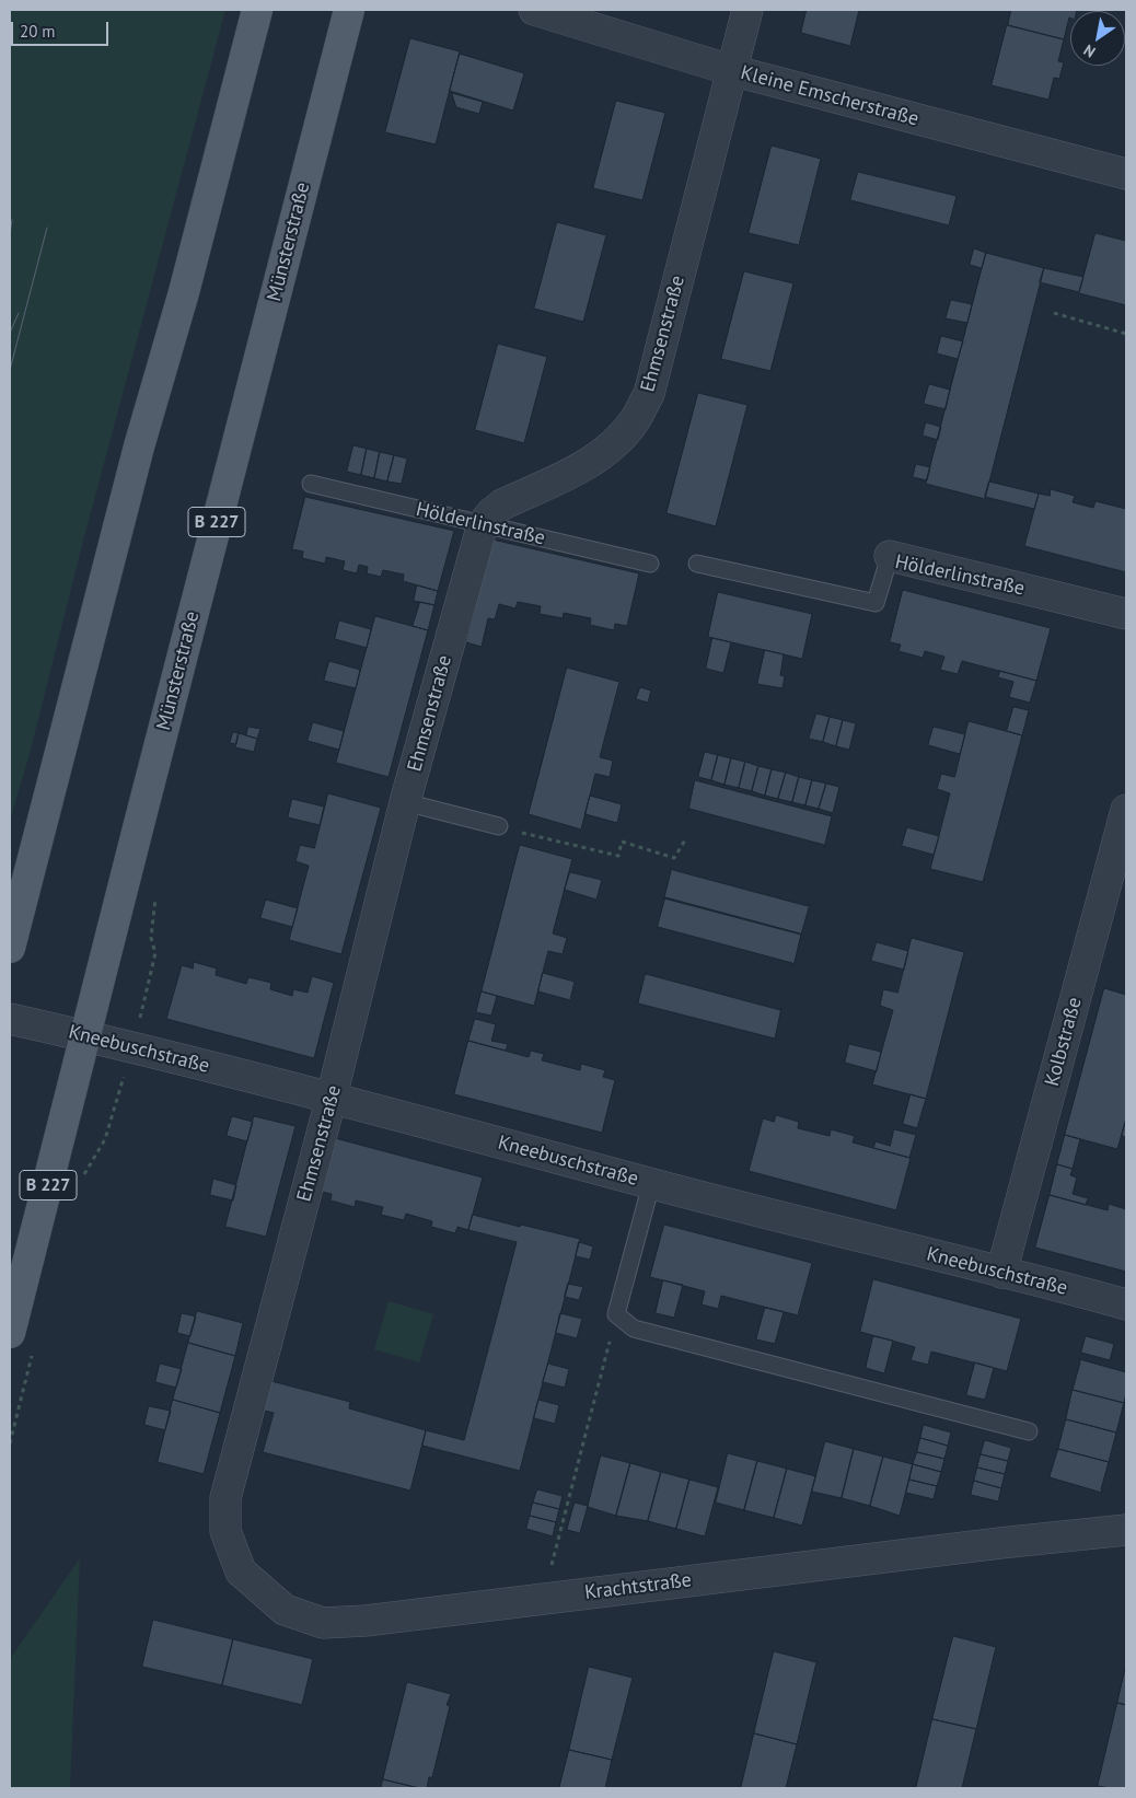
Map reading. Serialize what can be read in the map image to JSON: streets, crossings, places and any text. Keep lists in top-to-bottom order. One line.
{"streets":{"main road":["Münsterstraße","B 227"],"street":["Kleine Emscherstraße","Ehmsenstraße","Hölderlinstraße","Kolbstraße","Kneebuschstraße","Krachtstraße"]},"crossings":[["Kleine Emscherstraße","Ehmsenstraße"],["Münsterstraße","Kneebuschstraße"],["Ehmsenstraße","Hölderlinstraße"],["Ehmsenstraße","Kneebuschstraße"],["Ehmsenstraße","Krachtstraße"],["Kolbstraße","Kneebuschstraße"]],"scale_bar":"20 m","north":"bottom left"}
